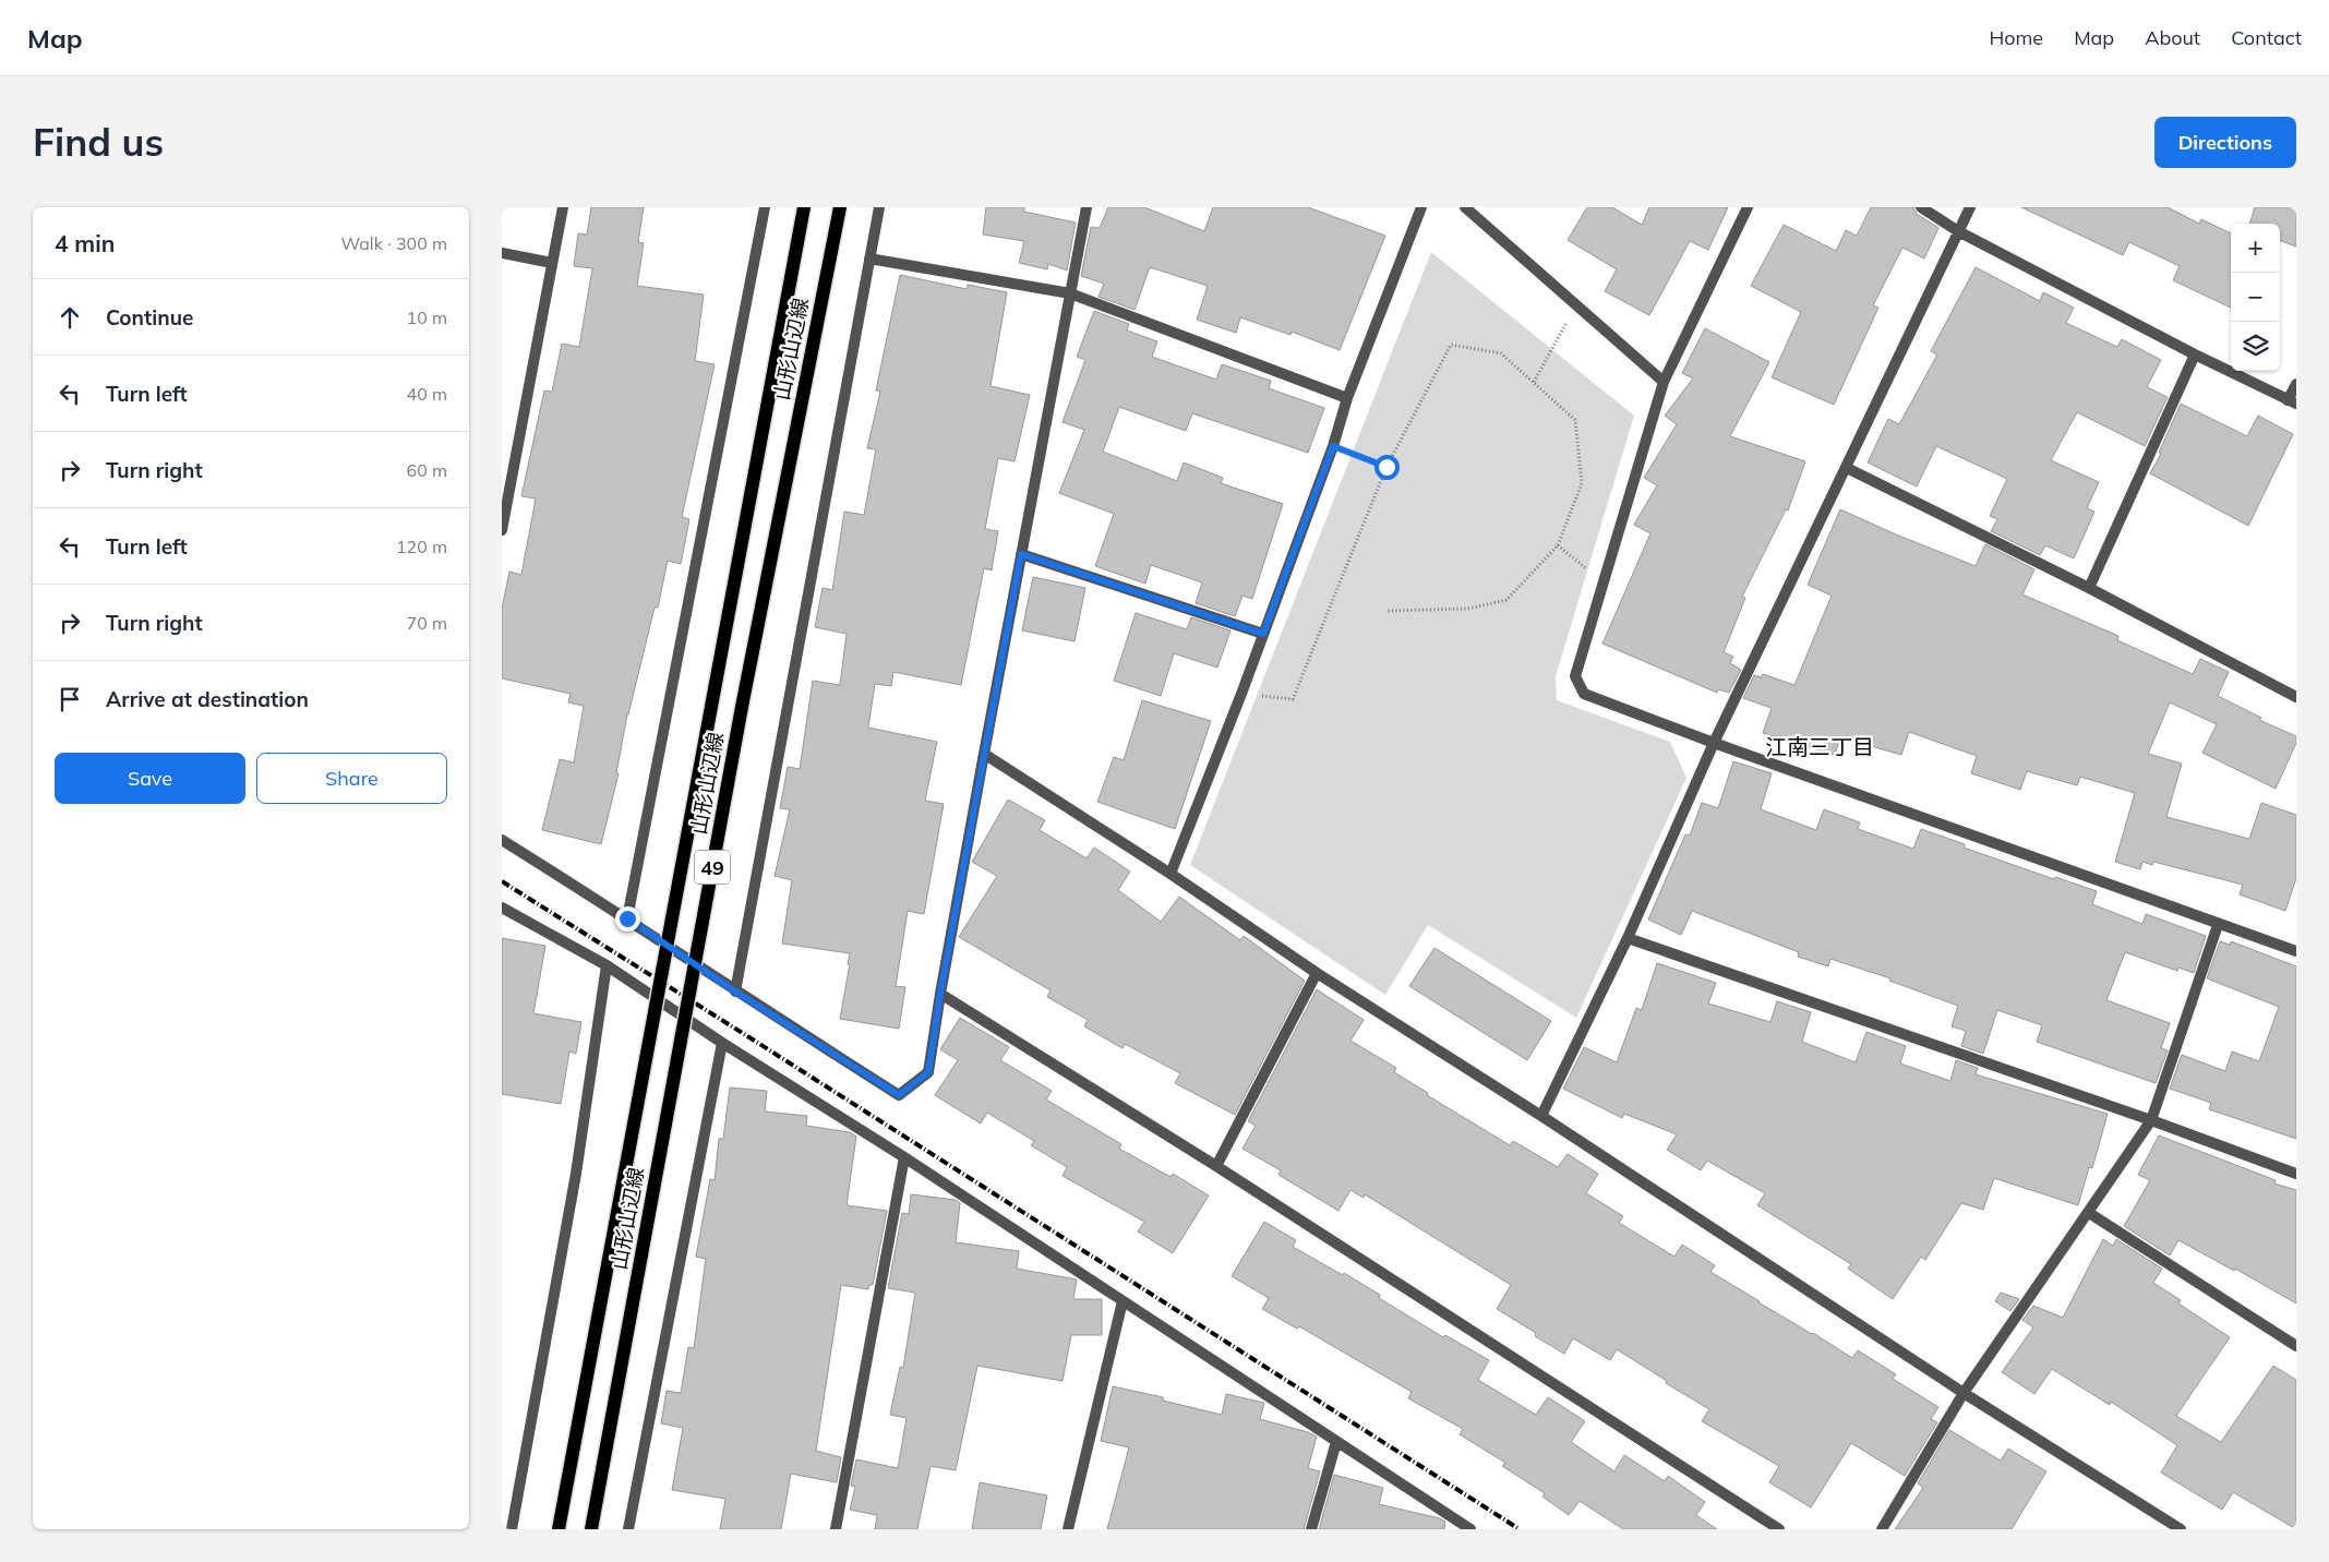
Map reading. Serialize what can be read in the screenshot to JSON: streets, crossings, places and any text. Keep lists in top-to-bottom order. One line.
{"streets":{"main road":["山形山辺線","49"]},"districts":["江南三丁目"],"page":{"header":"Map","nav":["Home","Map","About","Contact"],"buttons":["Directions",["Save","Share"]],"title":"Find us","heading":["4 min","Walk · 300 m"],"map_buttons":["+","−"],"list":[["Continue","10 m"],["Turn left","40 m"],["Turn right","60 m"],["Turn left","120 m"],["Turn right","70 m"],"Arrive at destination"]}}
